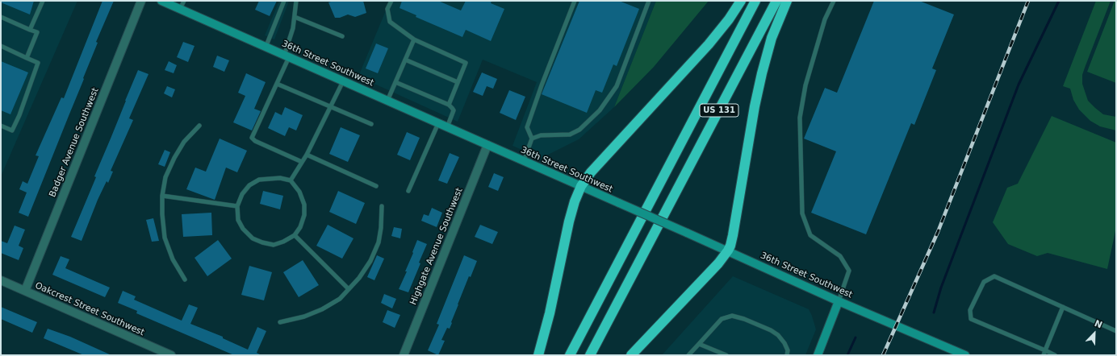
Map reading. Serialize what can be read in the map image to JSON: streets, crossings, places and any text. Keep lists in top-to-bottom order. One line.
{"streets":{"highway":["US 131"],"street":["36th Street Southwest","Badger Avenue Southwest","Highgate Avenue Southwest","Oakcrest Street Southwest"]},"crossings":[["36th Street Southwest","Highgate Avenue Southwest"],["Badger Avenue Southwest","Oakcrest Street Southwest"]],"north":"top right"}
